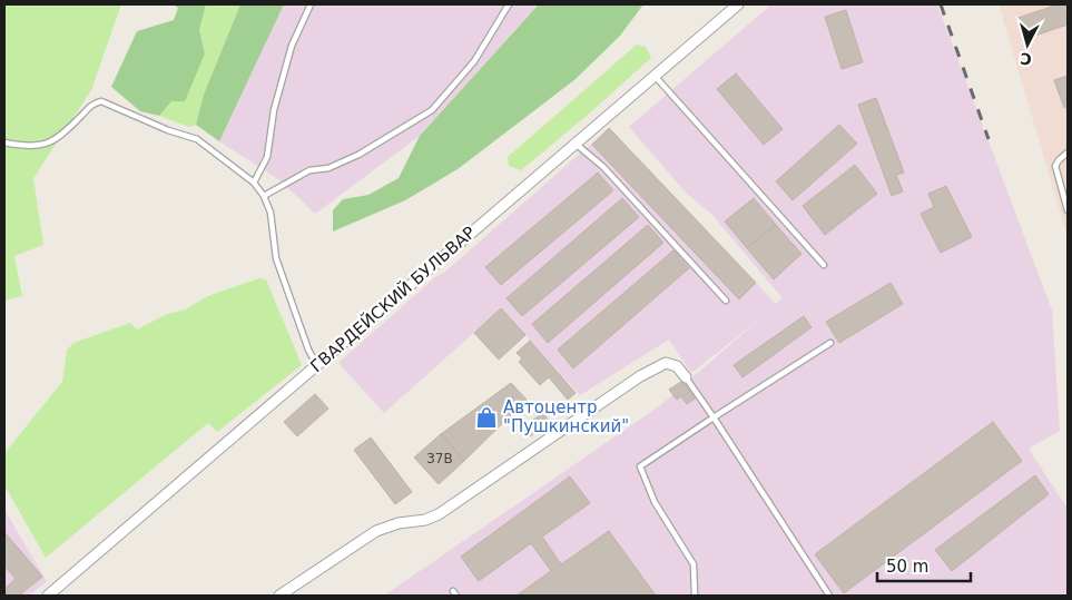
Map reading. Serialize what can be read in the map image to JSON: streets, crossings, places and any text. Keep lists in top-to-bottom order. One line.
{"streets":{"street":["ГВАРДЕЙСКИЙ БУЛЬВАР"]},"places":{"shop":["Автоцентр \"Пушкинский\""]},"house_numbers":["37В"],"scale_bar":"50 m","north":"bottom"}
